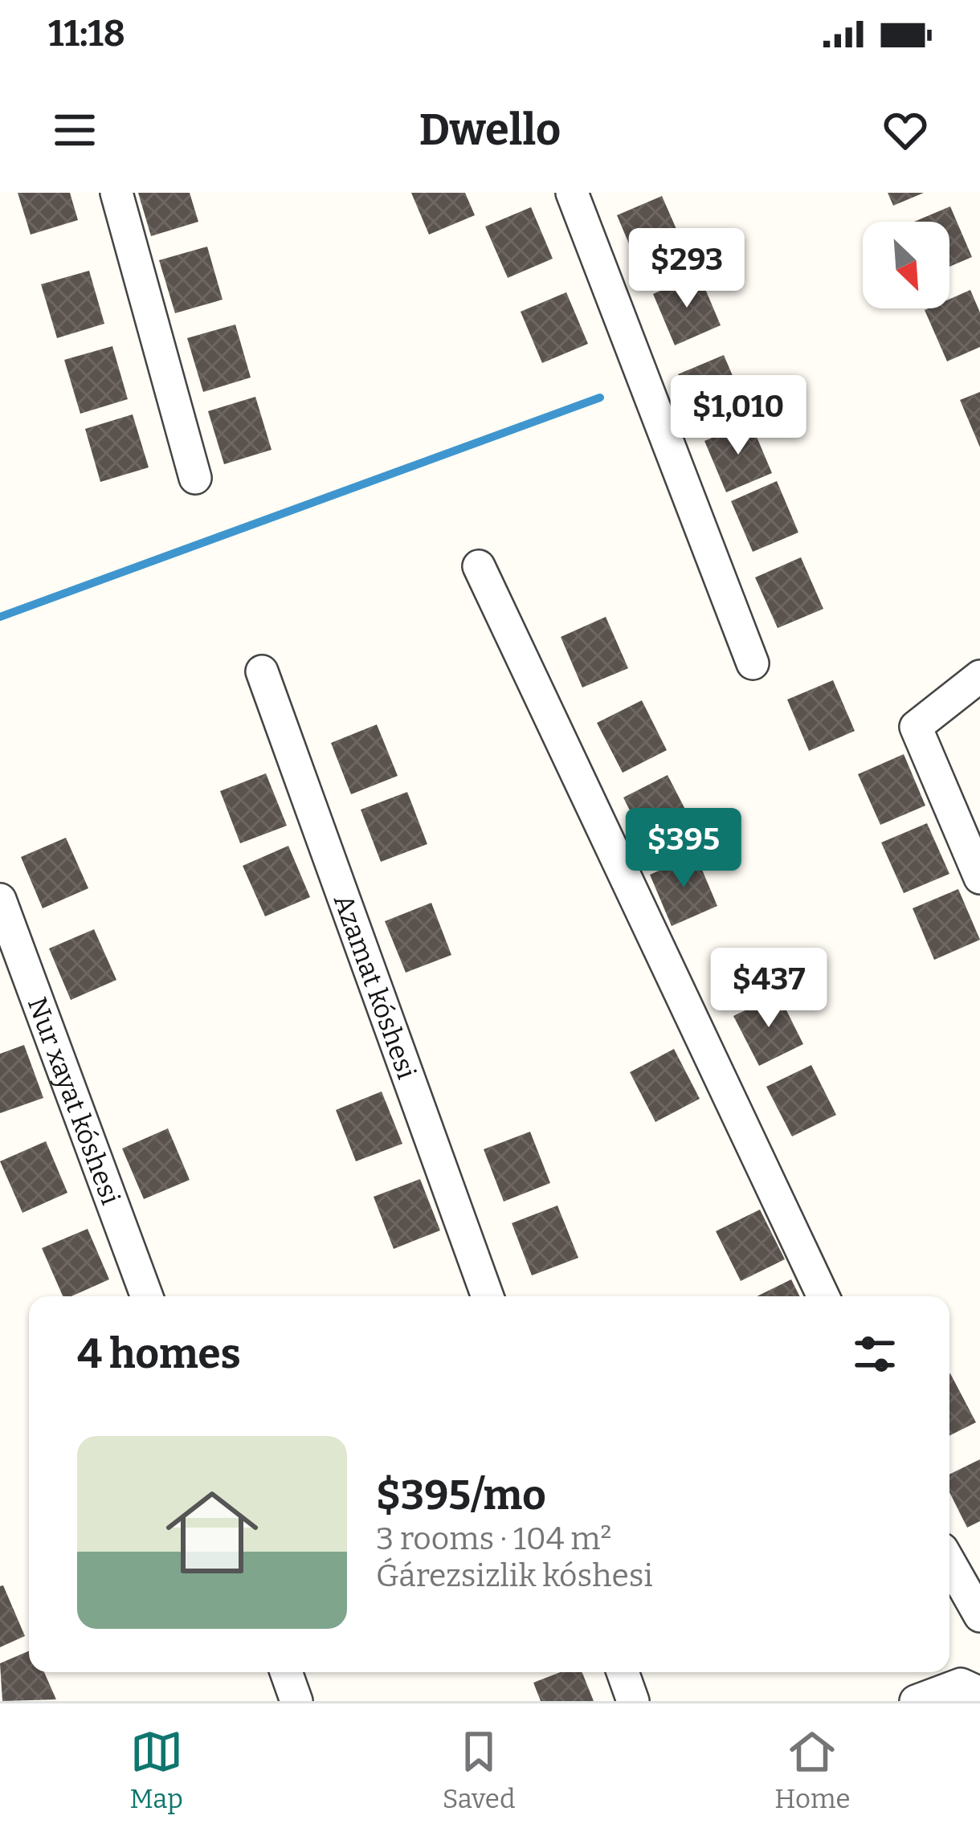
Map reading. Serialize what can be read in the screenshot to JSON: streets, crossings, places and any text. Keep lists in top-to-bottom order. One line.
{"streets":{"street":["Azamat kóshesi","Nur xayat kóshesi"]},"north":"bottom right","page":{"status":"11:18","header":"Dwello","price":["$293","$1,010","$395","$437"],"heading":"4 homes","list":[{"name":"$395/mo","note":"3 rooms · 104 m² · Ǵárezsizlik kóshesi"}],"tabs":["Map","Saved","Home"]}}
